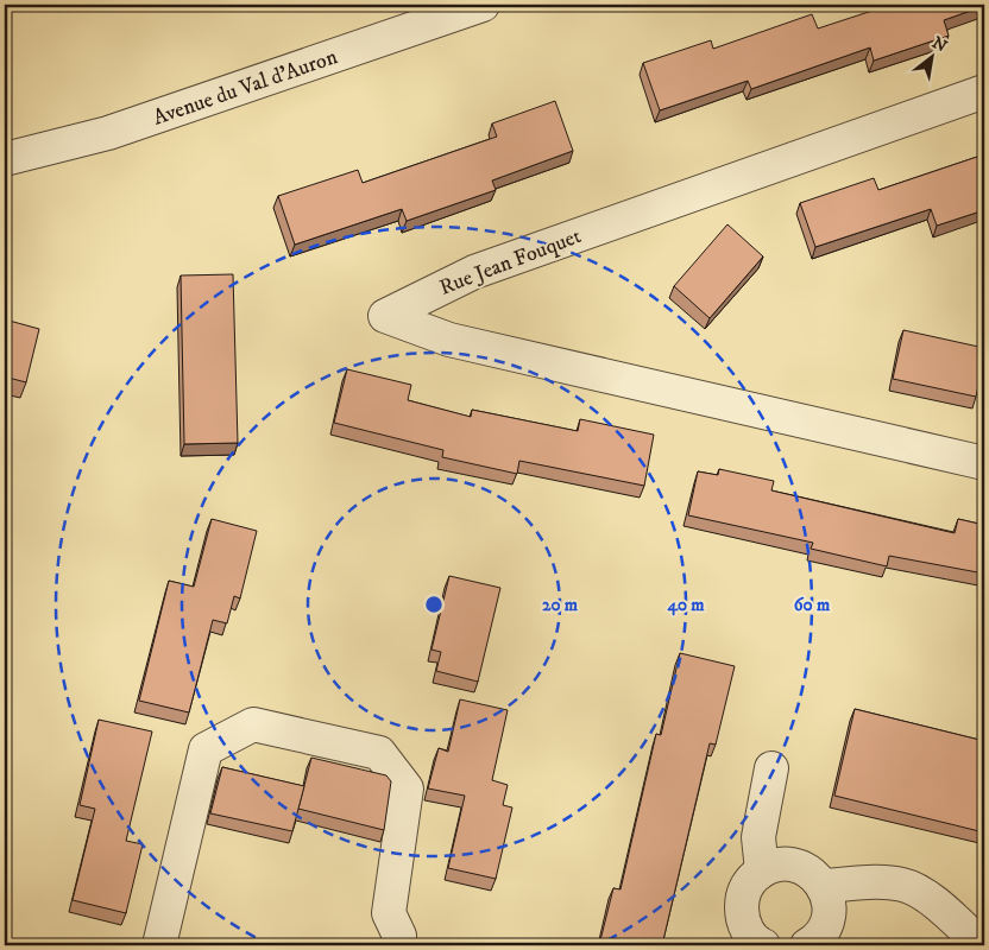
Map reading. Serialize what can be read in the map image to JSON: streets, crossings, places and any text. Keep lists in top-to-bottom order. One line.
{"streets":{"street":["Avenue du Val d'Auron","Rue Jean Fouquet"]},"north":"top right","rings":["20 m","40 m","60 m"]}
